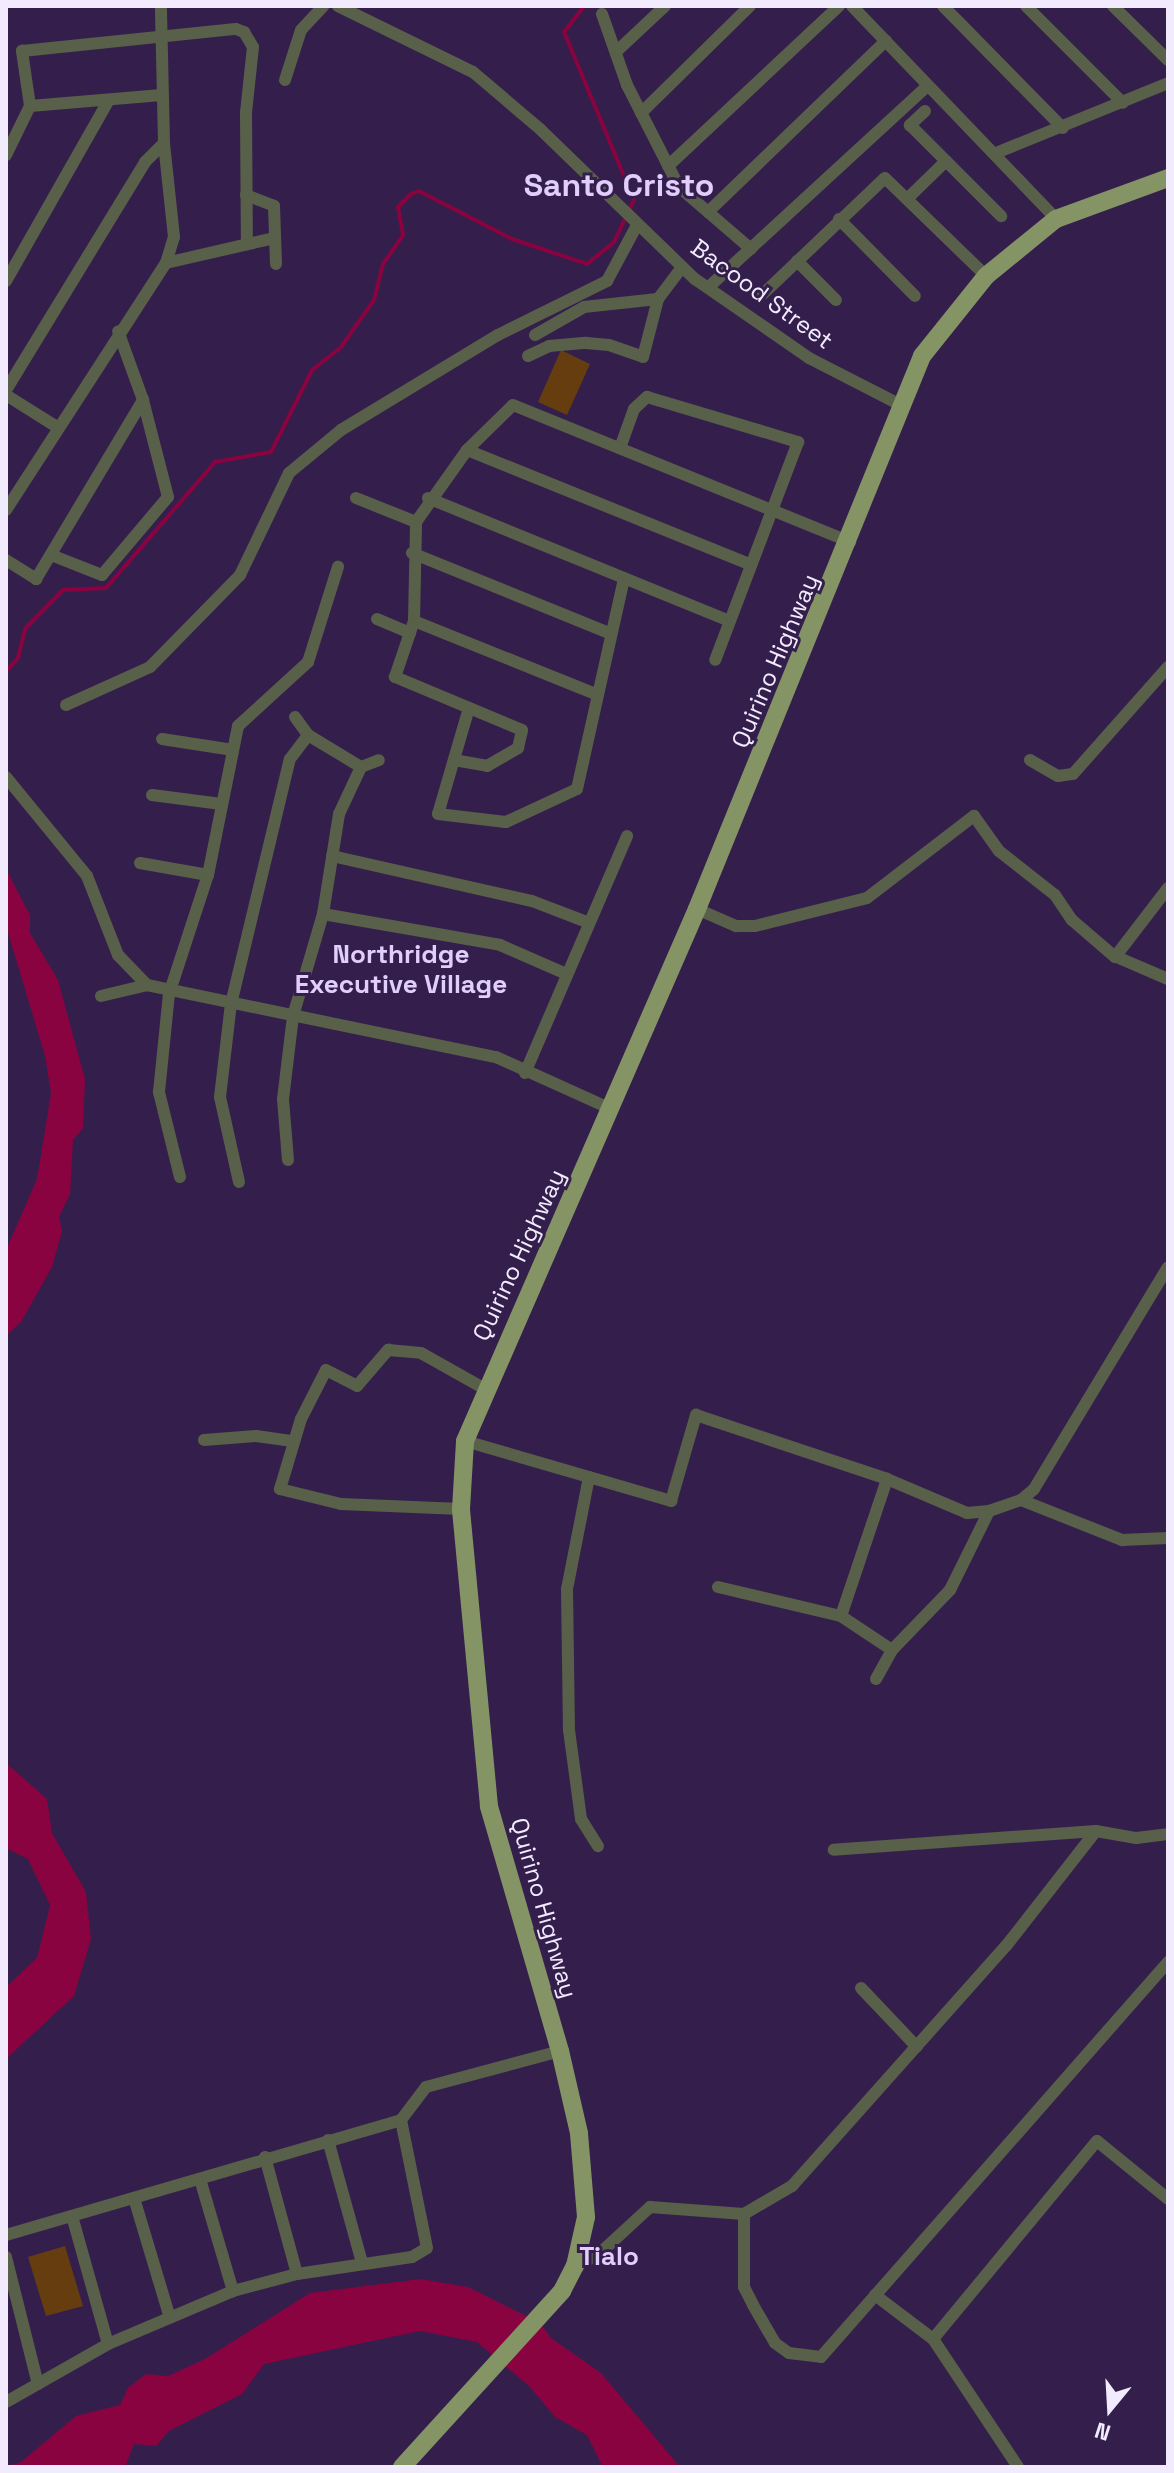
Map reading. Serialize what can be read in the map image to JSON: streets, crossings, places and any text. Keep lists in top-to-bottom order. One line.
{"streets":{"main road":["Quirino Highway"],"street":["Bacood Street"]},"crossings":[["Bacood Street","Quirino Highway"]],"districts":["Santo Cristo","Northridge Executive Village","Tialo"],"north":"bottom"}
